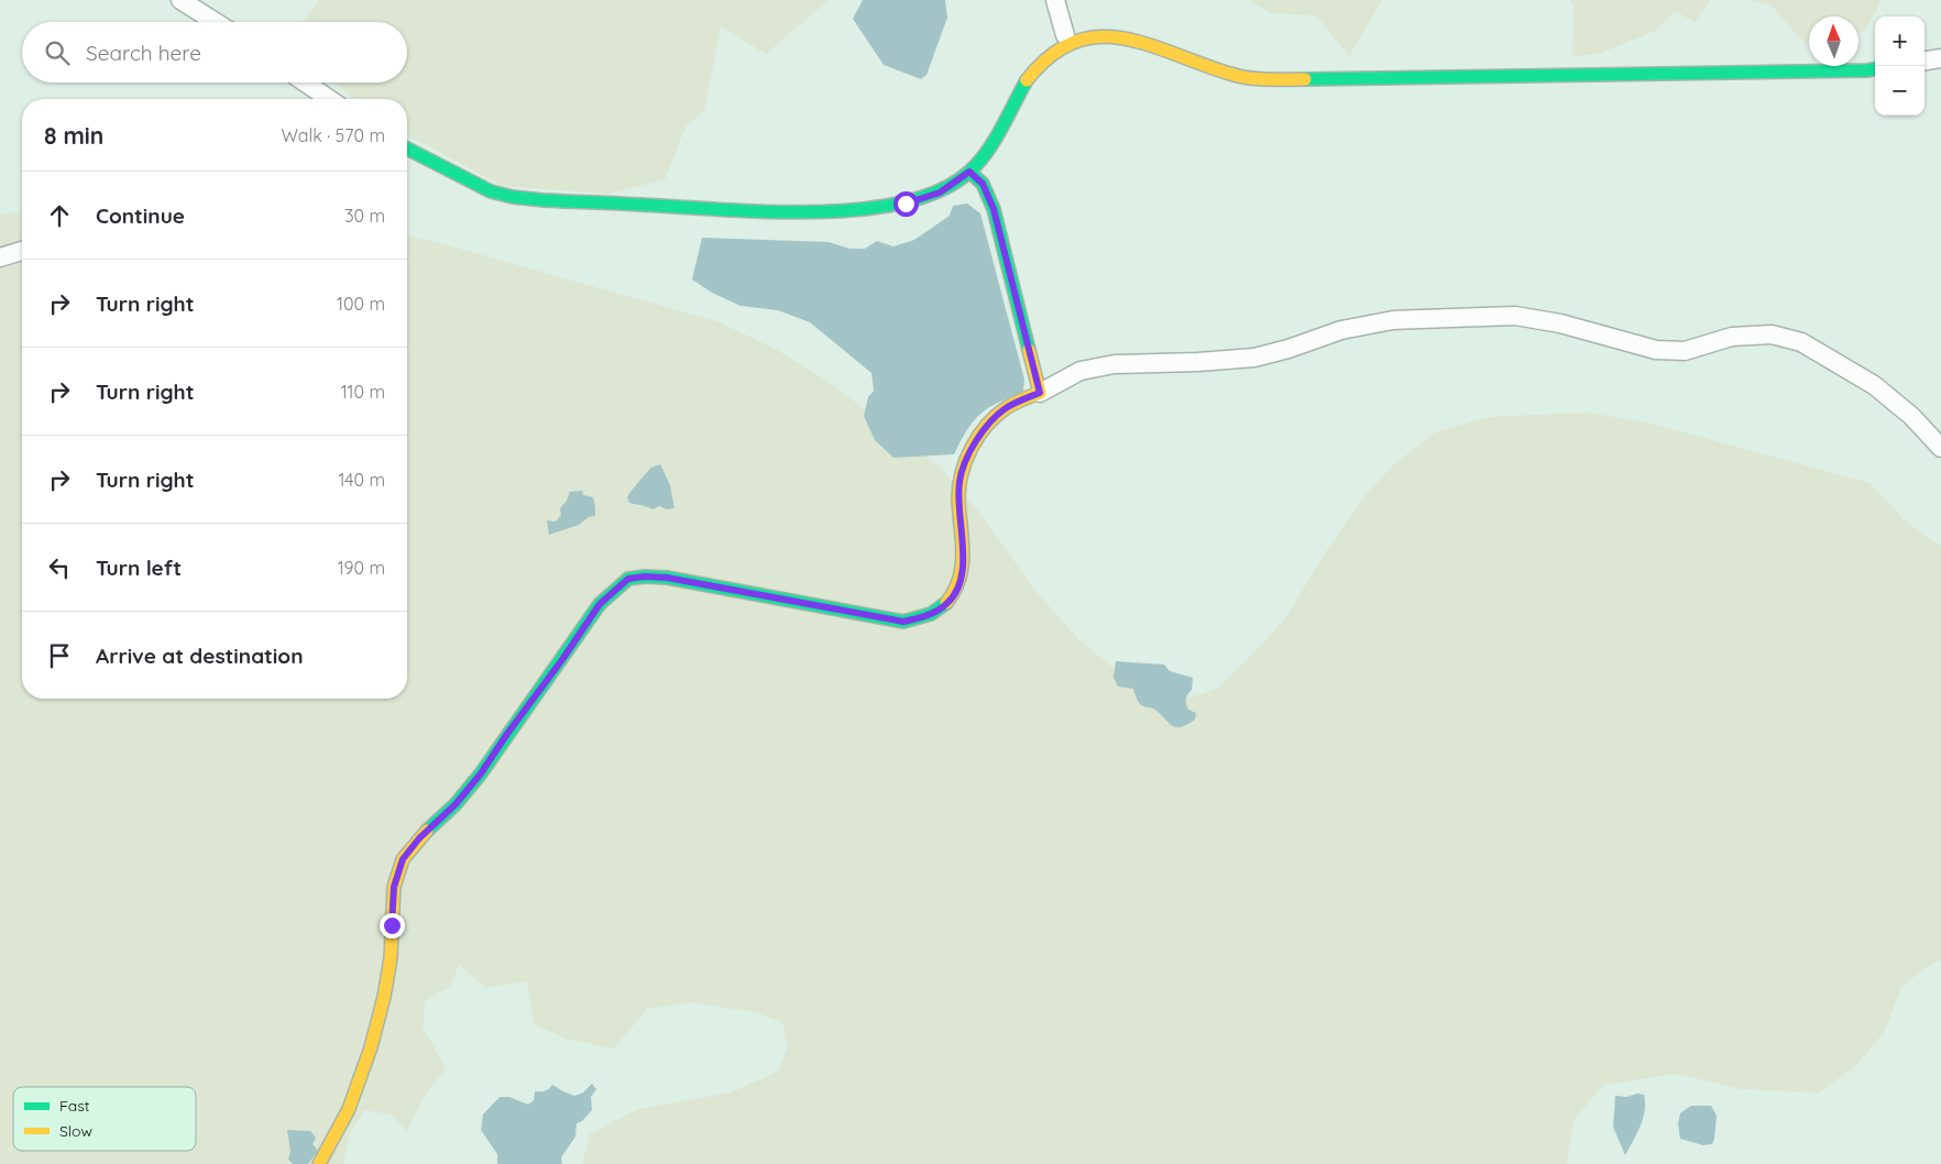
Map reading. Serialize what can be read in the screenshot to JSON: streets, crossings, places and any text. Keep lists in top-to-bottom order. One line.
{"legend":["Fast","Slow"],"north":"top","page":{"map_buttons":["+","−"],"search":"Search here","heading":["8 min","Walk · 570 m"],"list":[["Continue","30 m"],["Turn right","100 m"],["Turn right","110 m"],["Turn right","140 m"],["Turn left","190 m"],"Arrive at destination"]}}
